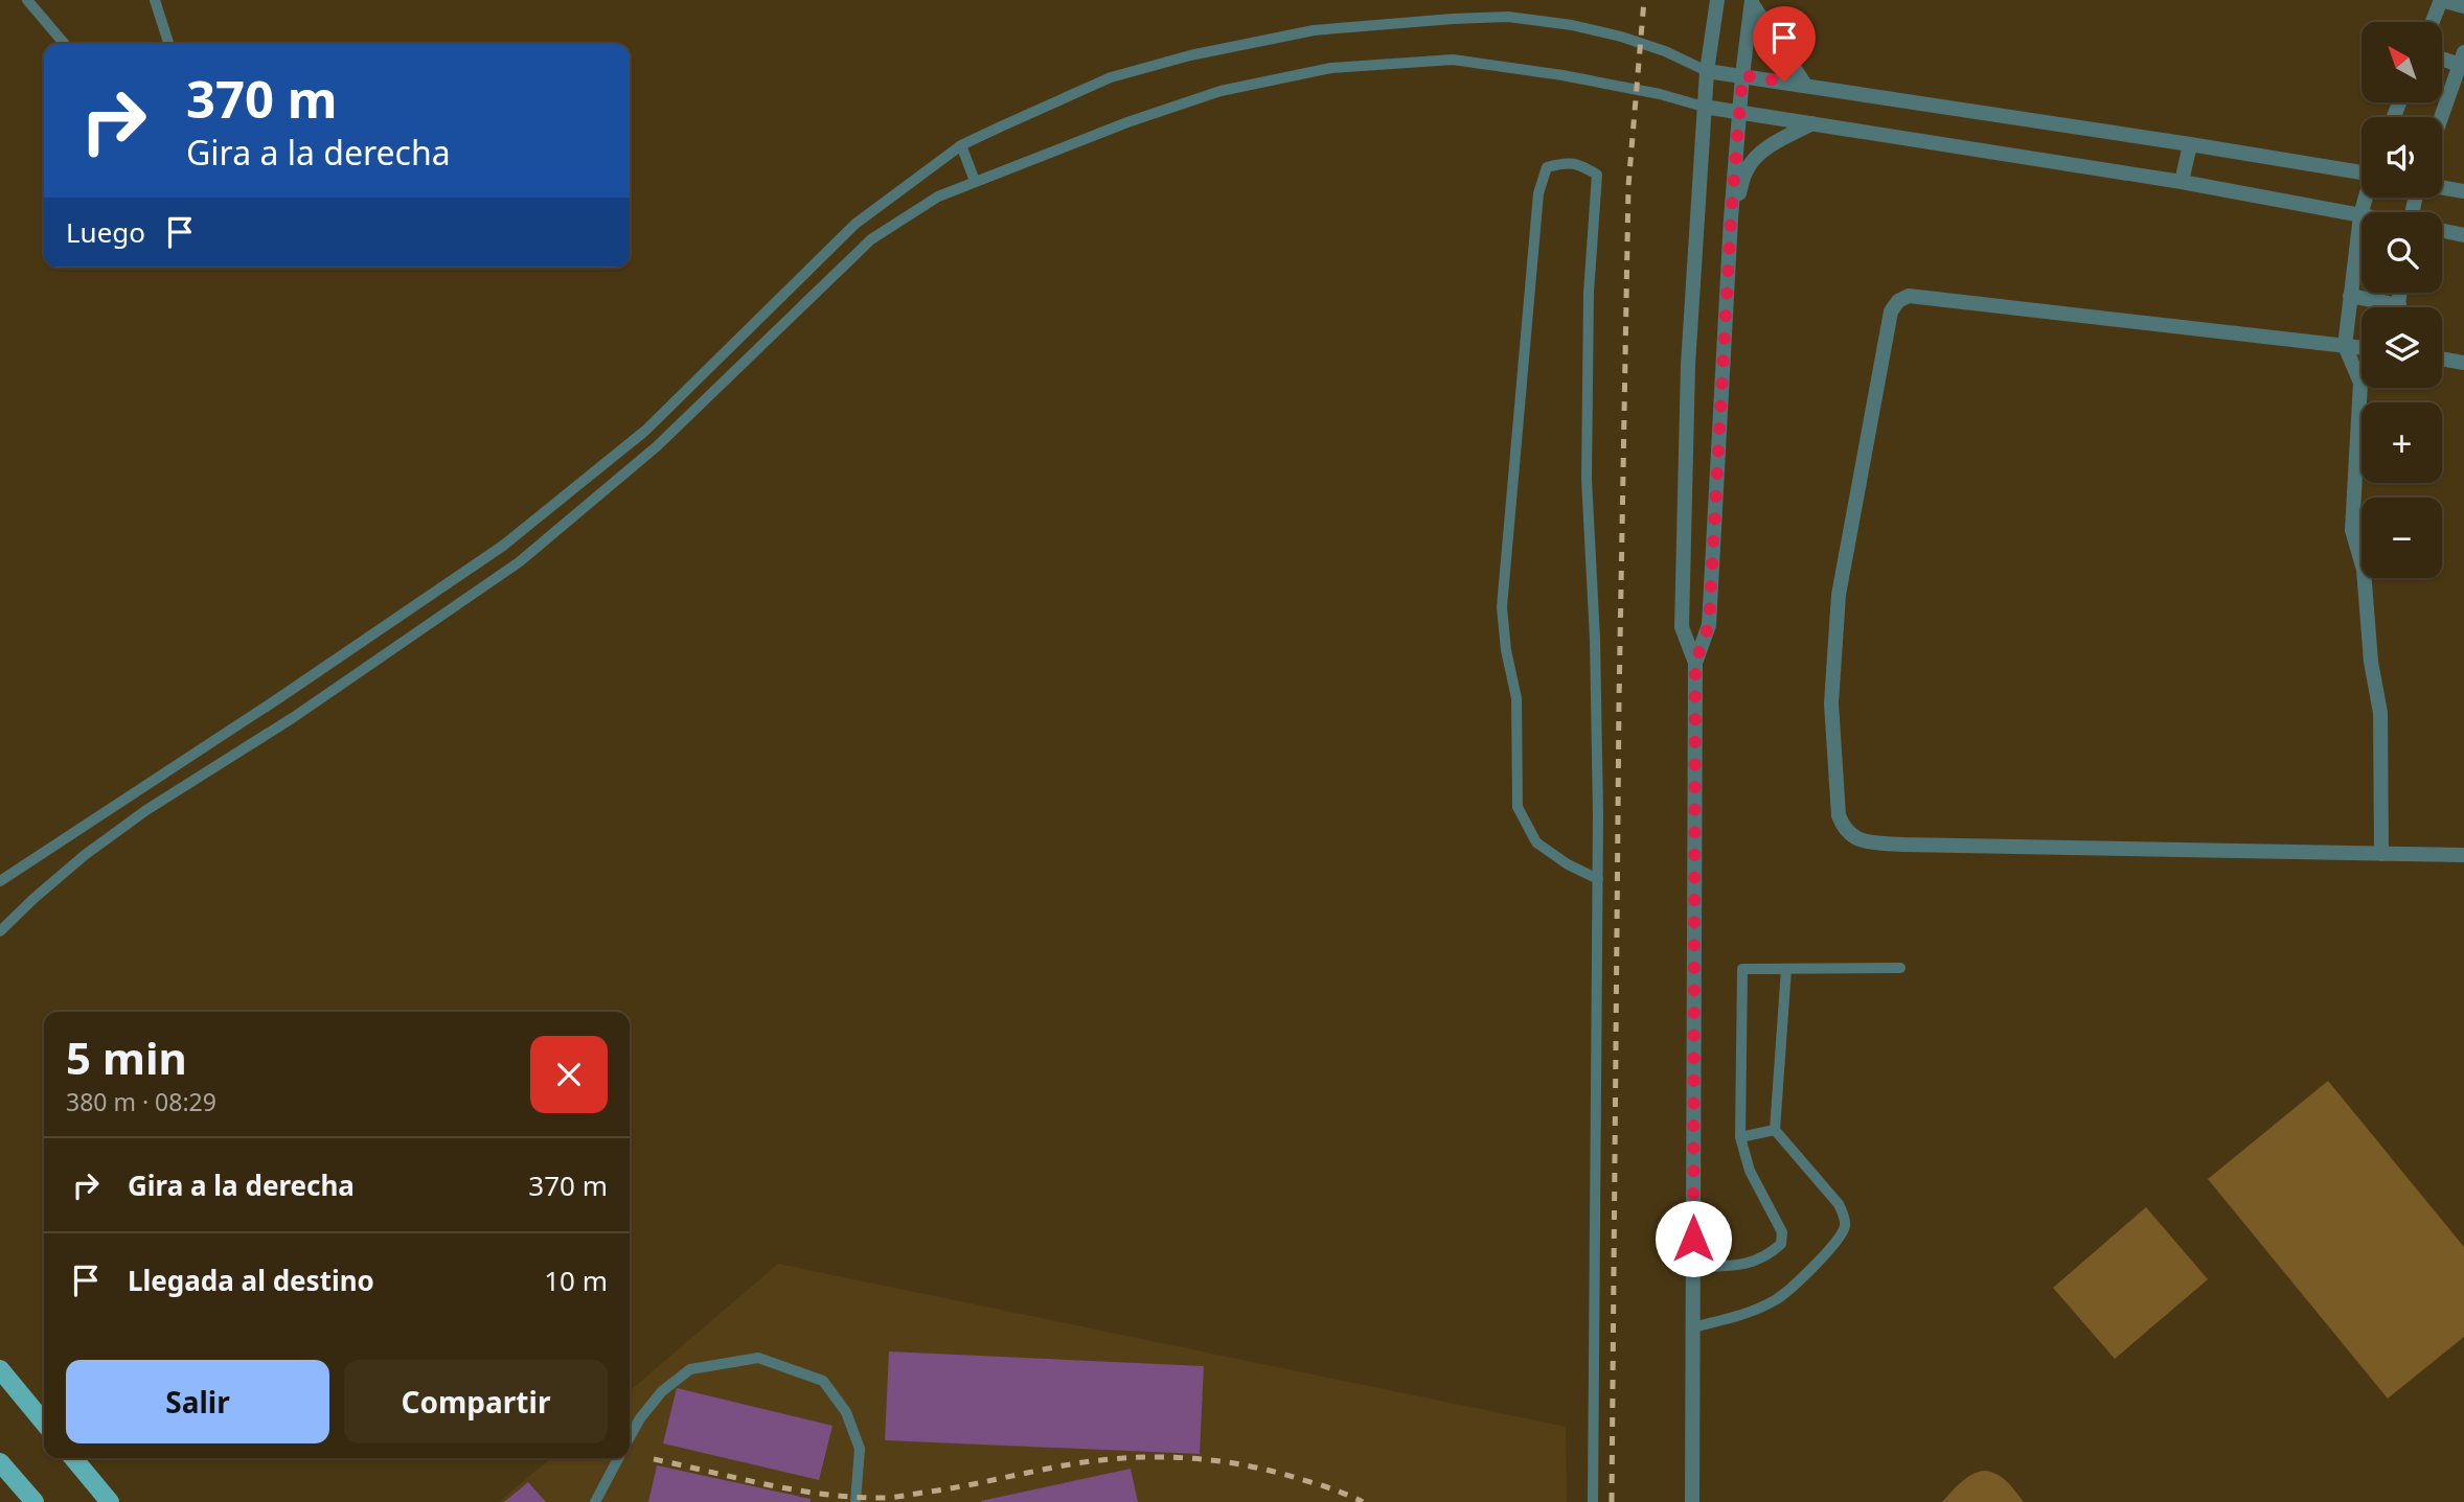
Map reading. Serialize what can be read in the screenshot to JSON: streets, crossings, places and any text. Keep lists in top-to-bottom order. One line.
{"north":"top left","page":{"map_buttons":["+","−"],"turn":["370 m","Gira a la derecha"],"then":"Luego","heading":["5 min","380 m · 08:29"],"list":[{"name":"Gira a la derecha","value":"370 m"},{"name":"Llegada al destino","value":"10 m"}],"buttons":["Salir","Compartir"]}}
